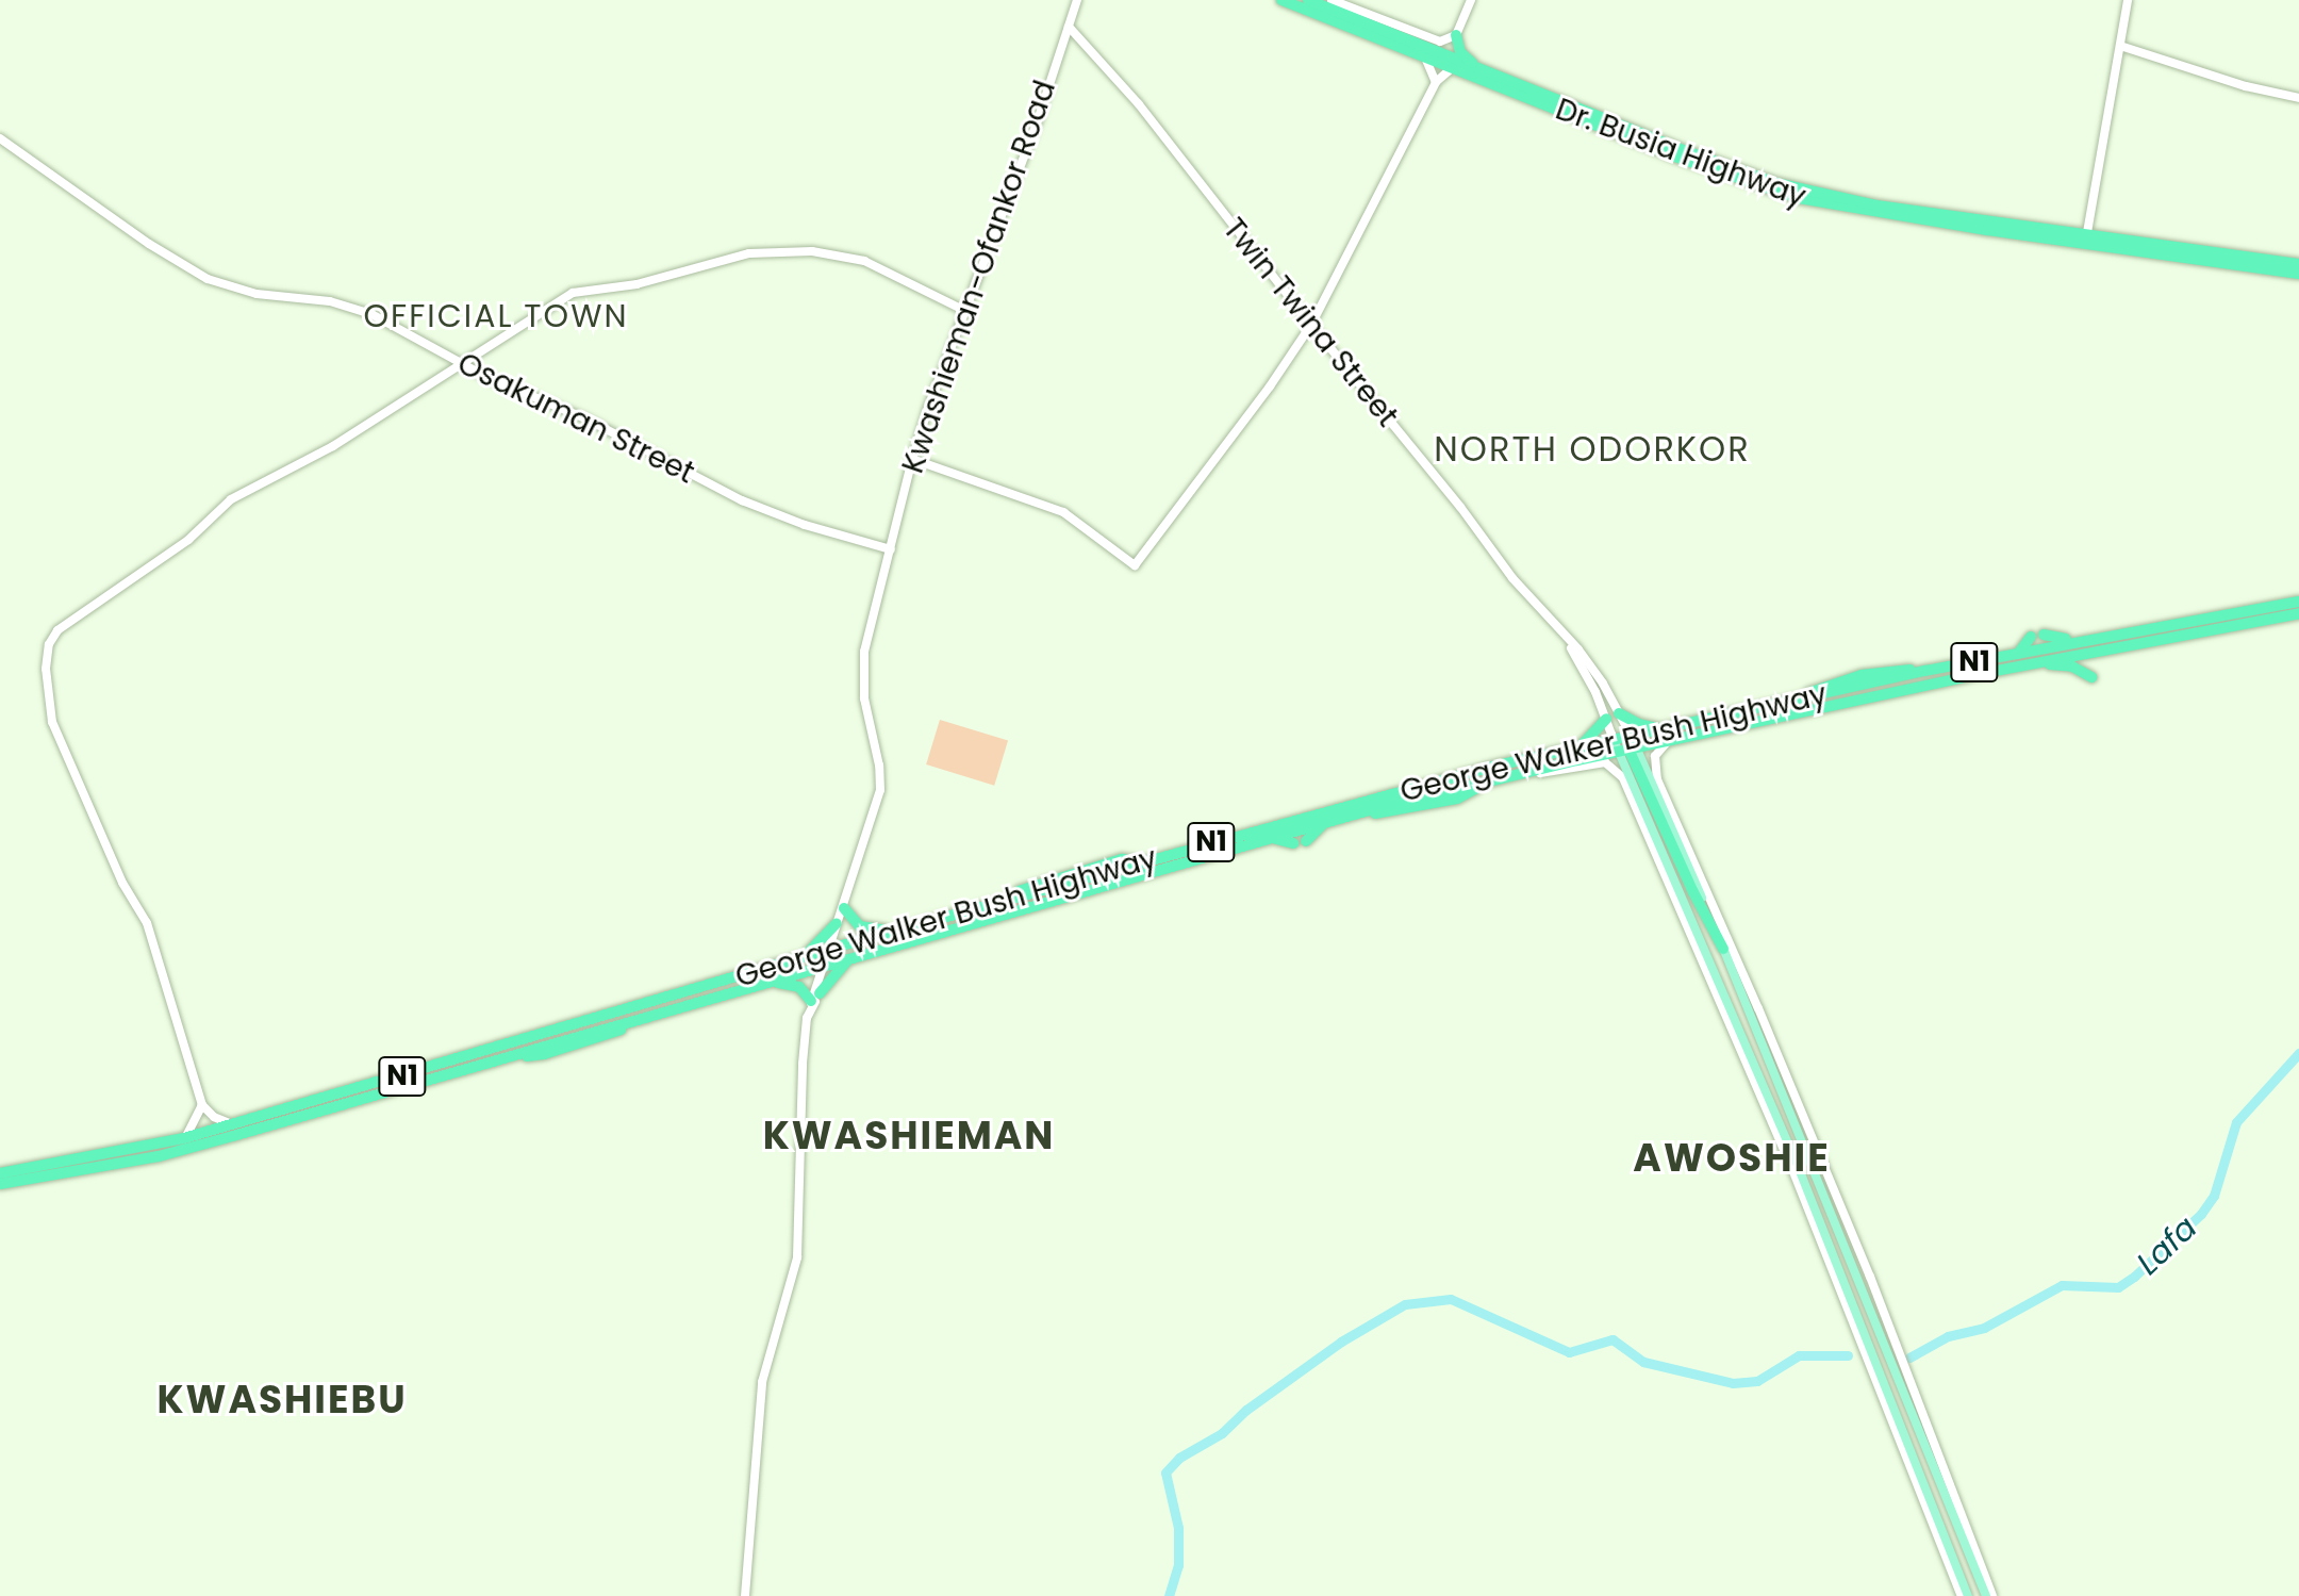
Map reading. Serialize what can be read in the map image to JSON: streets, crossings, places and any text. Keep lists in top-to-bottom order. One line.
{"streets":{"highway":["Dr. Busia Highway","N1","George Walker Bush Highway"],"street":["Kwashieman-Ofankor Road","Twin Twina Street","Osakuman Street"]},"crossings":[["Kwashieman-Ofankor Road","Twin Twina Street"],["Kwashieman-Ofankor Road","Osakuman Street"],["Kwashieman-Ofankor Road","George Walker Bush Highway"],["Twin Twina Street","George Walker Bush Highway"]],"districts":["OFFICIAL TOWN","NORTH ODORKOR","KWASHIEMAN","AWOSHIE","KWASHIEBU"],"water":["Lafa"]}
